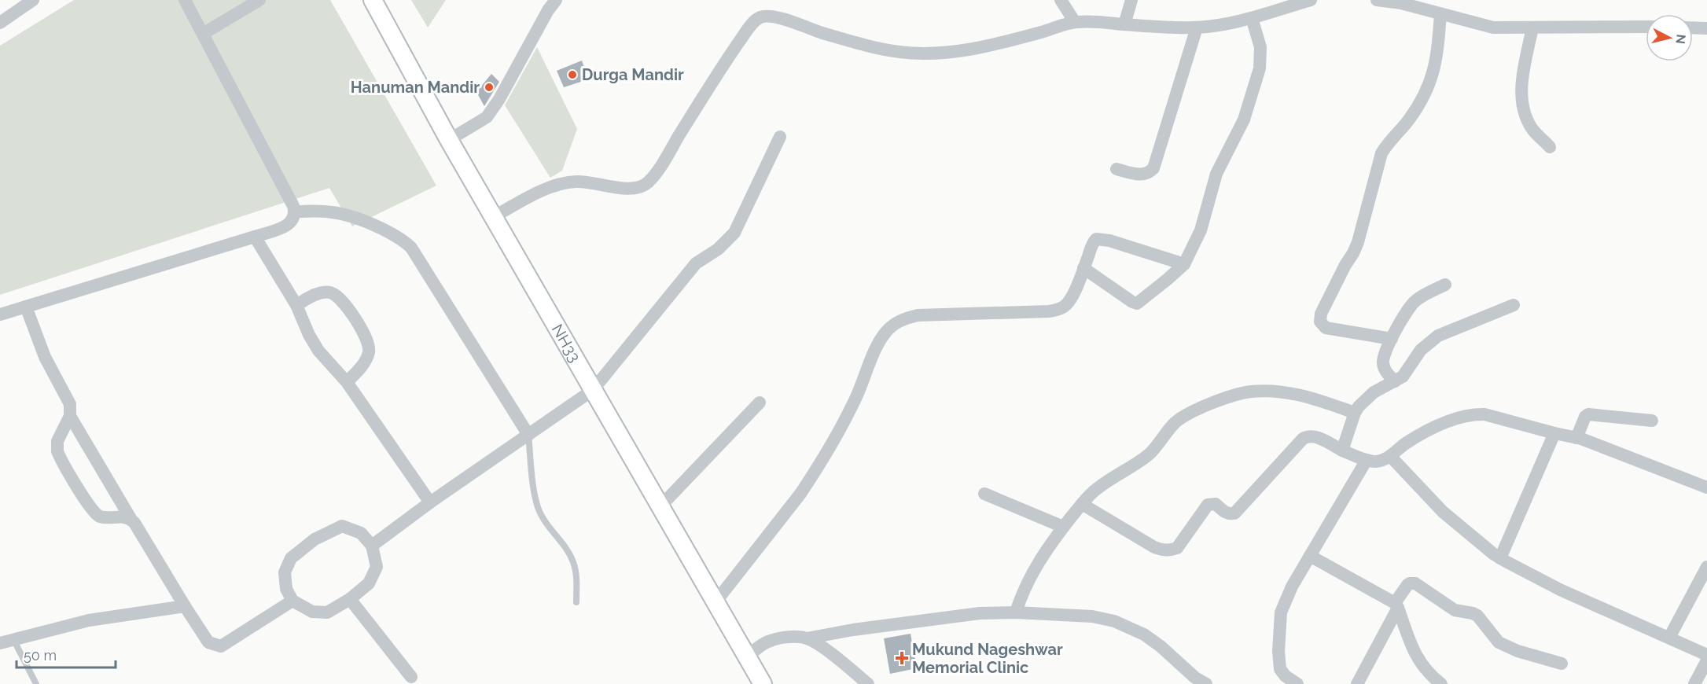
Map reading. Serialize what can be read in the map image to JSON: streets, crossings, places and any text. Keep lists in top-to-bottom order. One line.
{"streets":{"main road":["NH33"]},"places":{"other":["Durga Mandir","Hanuman Mandir"],"health":["Mukund Nageshwar Memorial Clinic"]},"scale_bar":"50 m","north":"right"}
